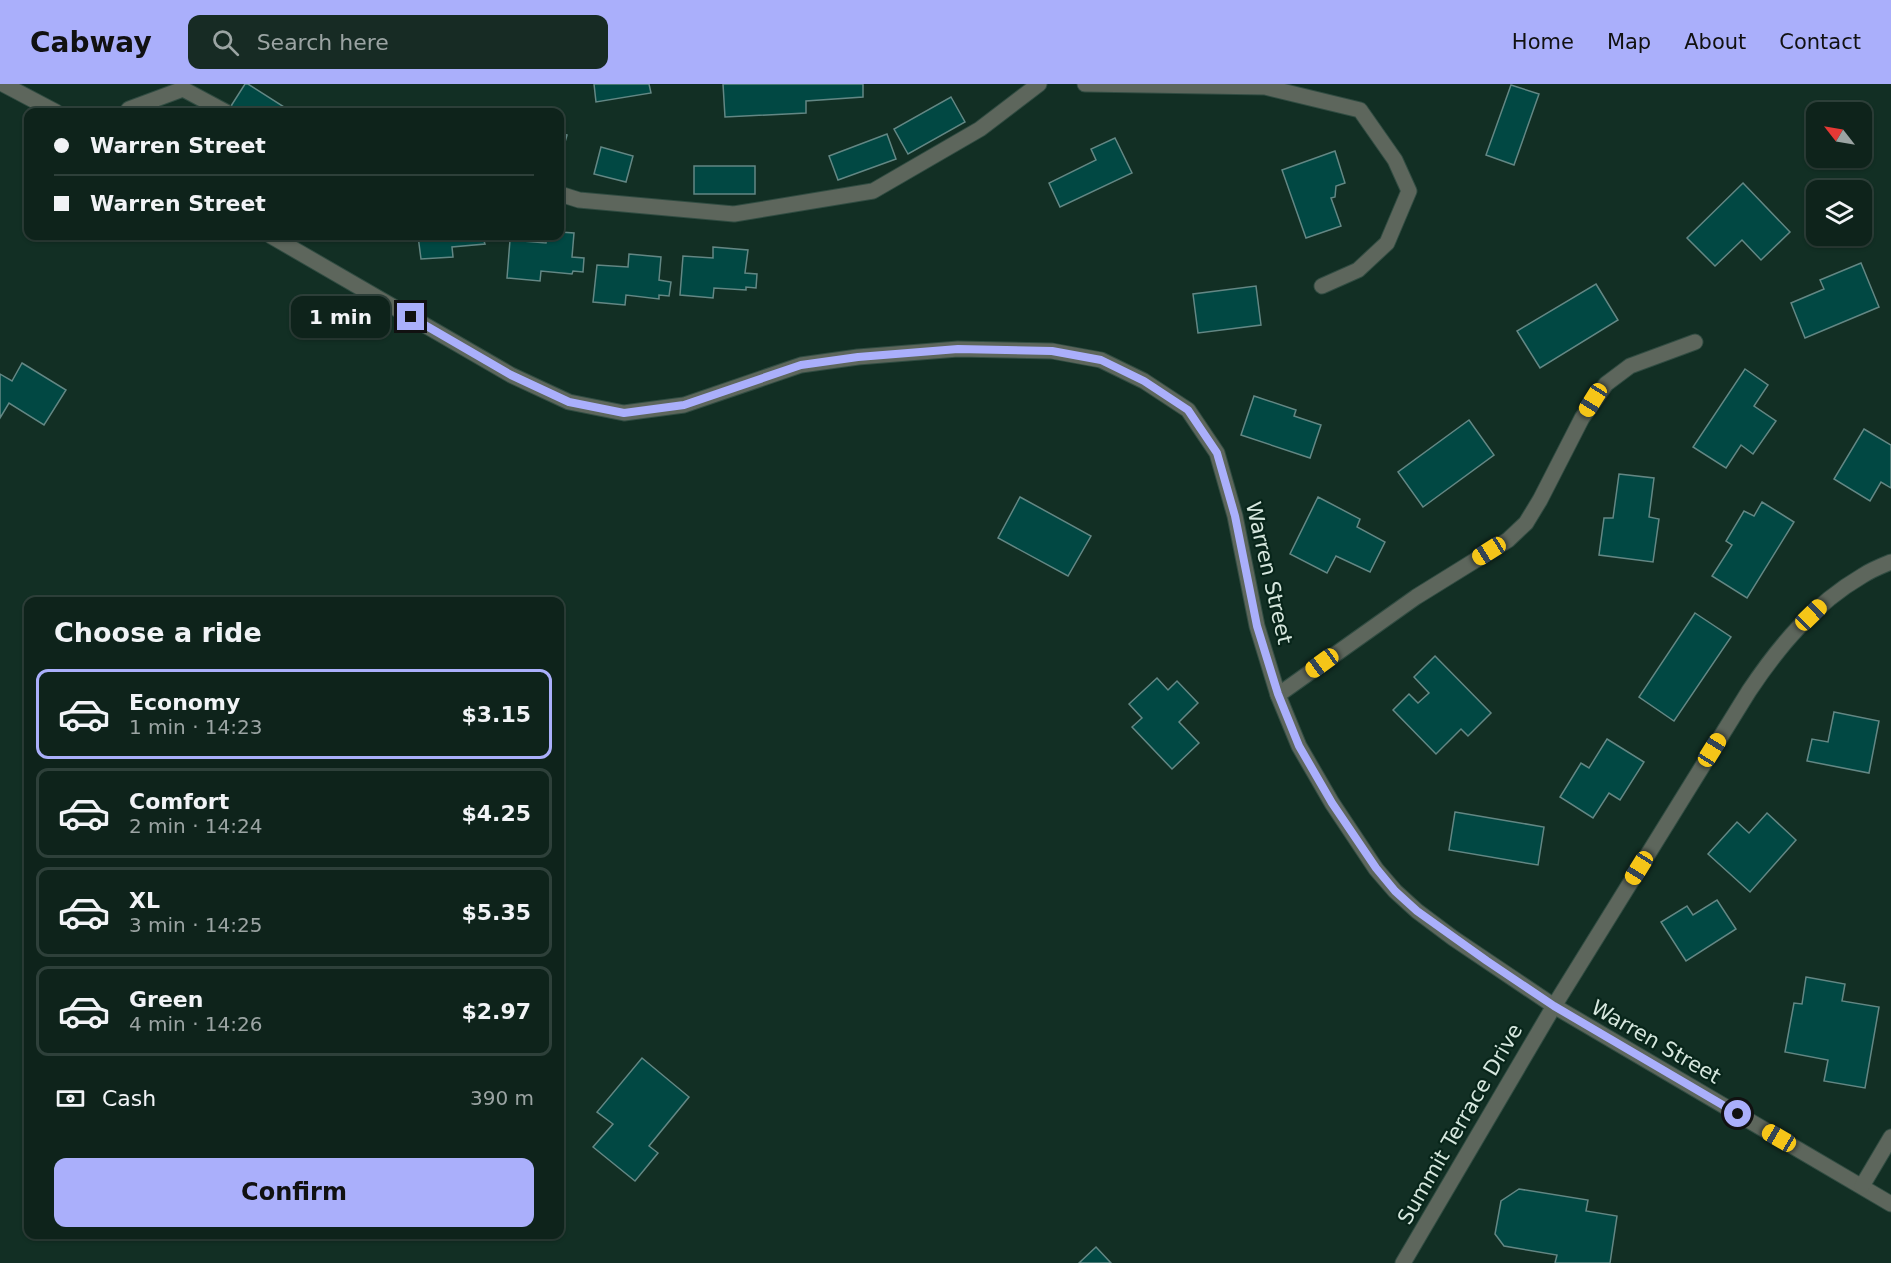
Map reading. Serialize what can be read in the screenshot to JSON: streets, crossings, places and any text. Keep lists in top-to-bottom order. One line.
{"streets":{"street":["Warren Street","Summit Terrace Drive"]},"crossings":[["Warren Street","Summit Terrace Drive"]],"north":"top left","page":{"header":"Cabway","search":"Search here","nav":["Home","Map","About","Contact"],"banner":["Warren Street","Warren Street"],"bubble":"1 min","heading":"Choose a ride","list":[{"name":"Economy","note":"1 min · 14:23","value":"$3.15"},{"name":"Comfort","note":"2 min · 14:24","value":"$4.25"},{"name":"XL","note":"3 min · 14:25","value":"$5.35"},{"name":"Green","note":"4 min · 14:26","value":"$2.97"}],"pay":["Cash","390 m"],"buttons":"Confirm"}}
